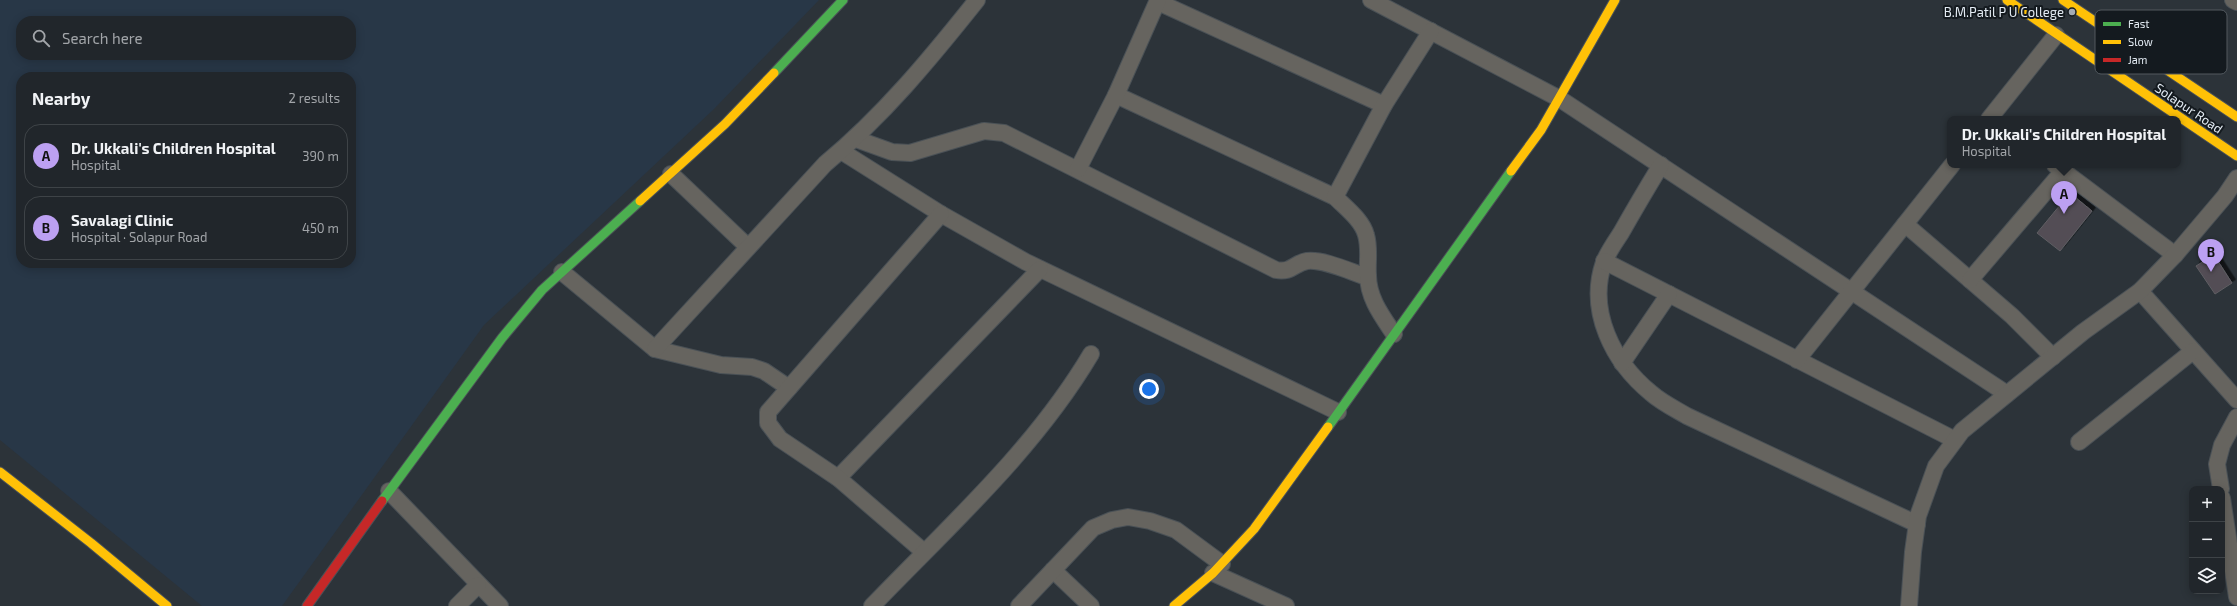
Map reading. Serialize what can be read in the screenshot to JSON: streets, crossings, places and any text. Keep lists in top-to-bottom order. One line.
{"streets":{"street":["Solapur Road"]},"places":["B.M.Patil P U College"],"legend":["Fast","Slow","Jam"],"page":{"search":"Search here","heading":["Nearby","2 results"],"popup":["Dr. Ukkali's Children Hospital","Hospital"],"list":[{"mark":"A","name":"Dr. Ukkali's Children Hospital","note":"Hospital","value":"390 m"},{"mark":"B","name":"Savalagi Clinic","note":"Hospital · Solapur Road","value":"450 m"}],"pins":["A","B"],"map_buttons":["+","−"]}}
